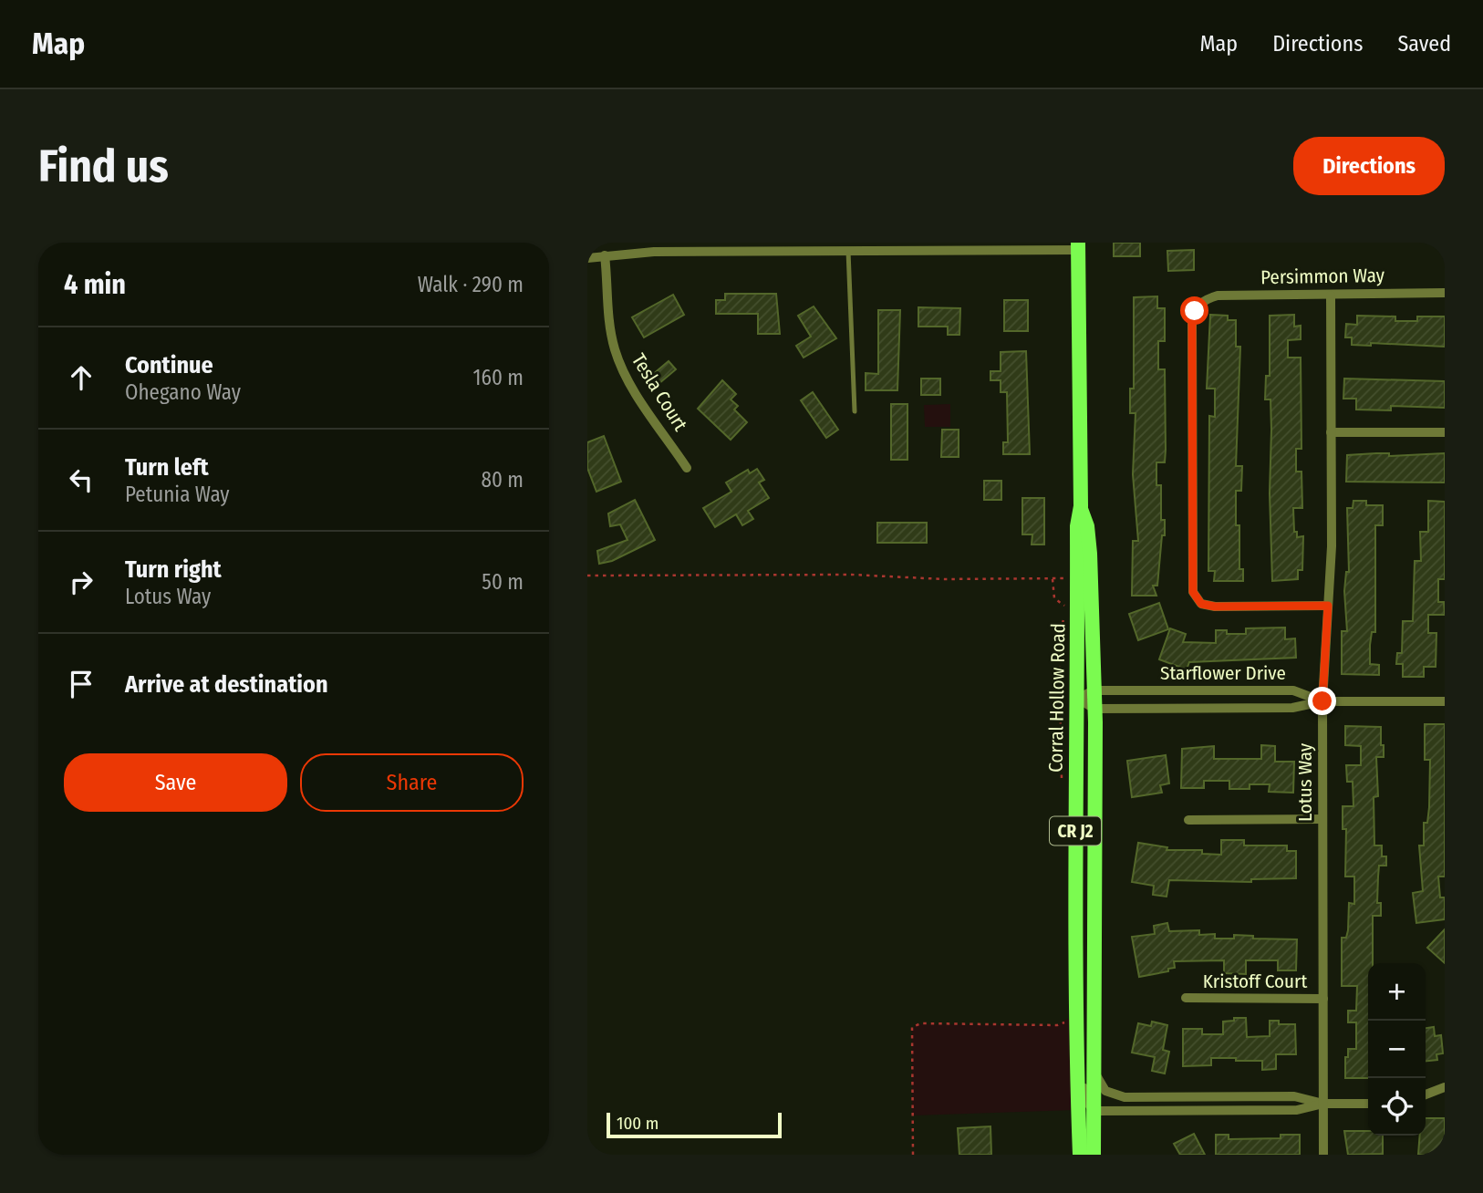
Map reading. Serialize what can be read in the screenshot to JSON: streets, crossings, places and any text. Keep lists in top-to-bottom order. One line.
{"streets":{"main road":["Corral Hollow Road","CR J2"],"street":["Persimmon Way","Tesla Court","Starflower Drive","Lotus Way","Kristoff Court"]},"crossings":[["Persimmon Way","Lotus Way"],["Starflower Drive","Corral Hollow Road"],["Starflower Drive","Lotus Way"],["Lotus Way","Kristoff Court"]],"scale_bar":"100 m","page":{"header":"Map","nav":["Map","Directions","Saved"],"buttons":["Directions",["Save","Share"]],"title":"Find us","heading":["4 min","Walk · 290 m"],"list":[["Continue","Ohegano Way","160 m"],["Turn left","Petunia Way","80 m"],["Turn right","Lotus Way","50 m"],"Arrive at destination"],"map_buttons":["+","−"],"scale":"100 m"}}
